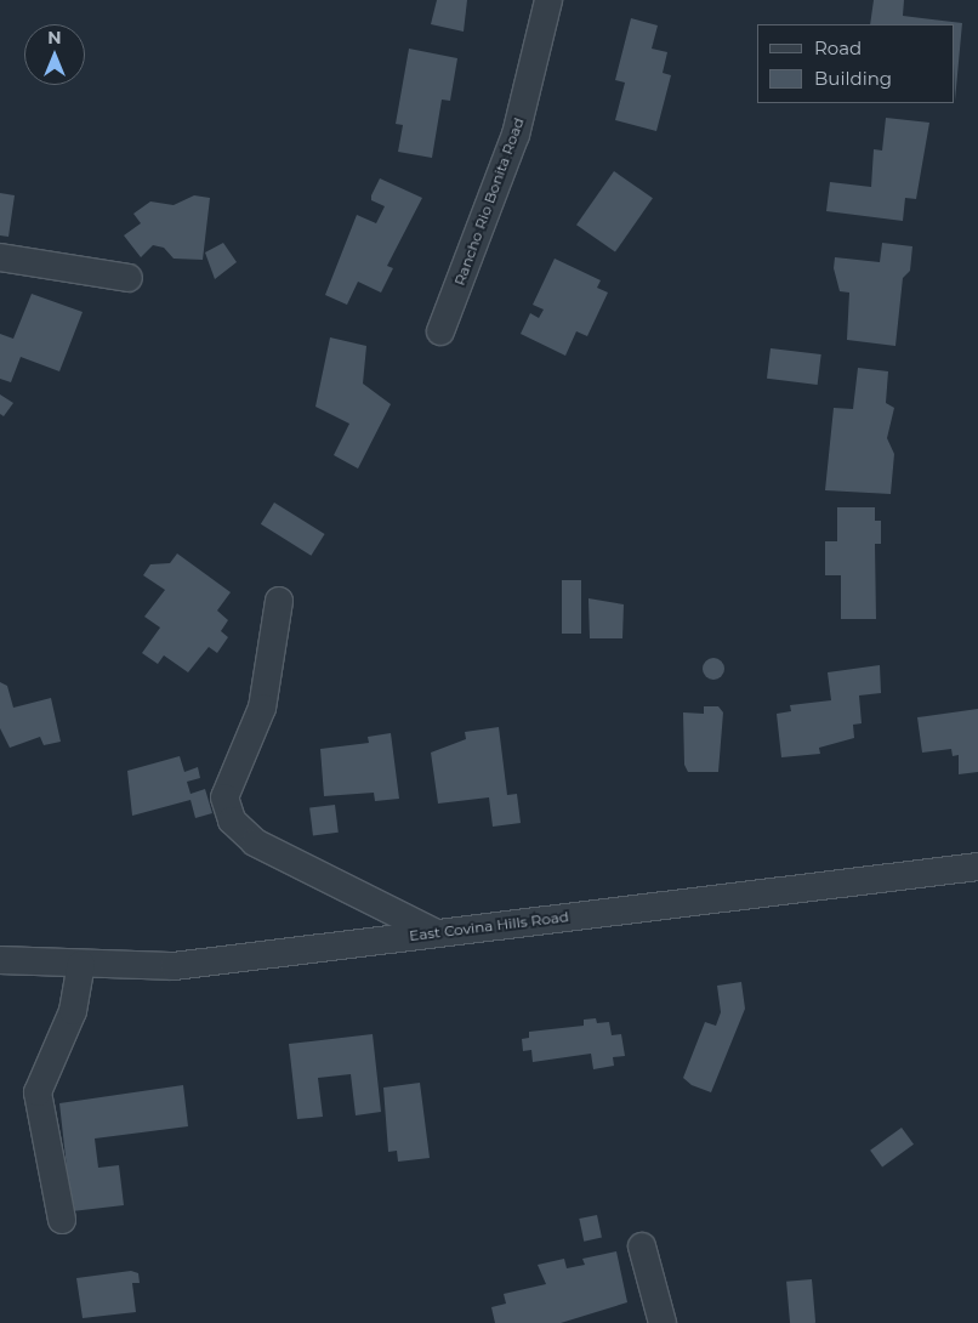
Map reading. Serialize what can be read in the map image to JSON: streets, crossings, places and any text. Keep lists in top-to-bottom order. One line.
{"streets":{"street":["Rancho Rio Bonita Road","East Covina Hills Road"]},"legend":["Road","Building"],"north":"top"}
